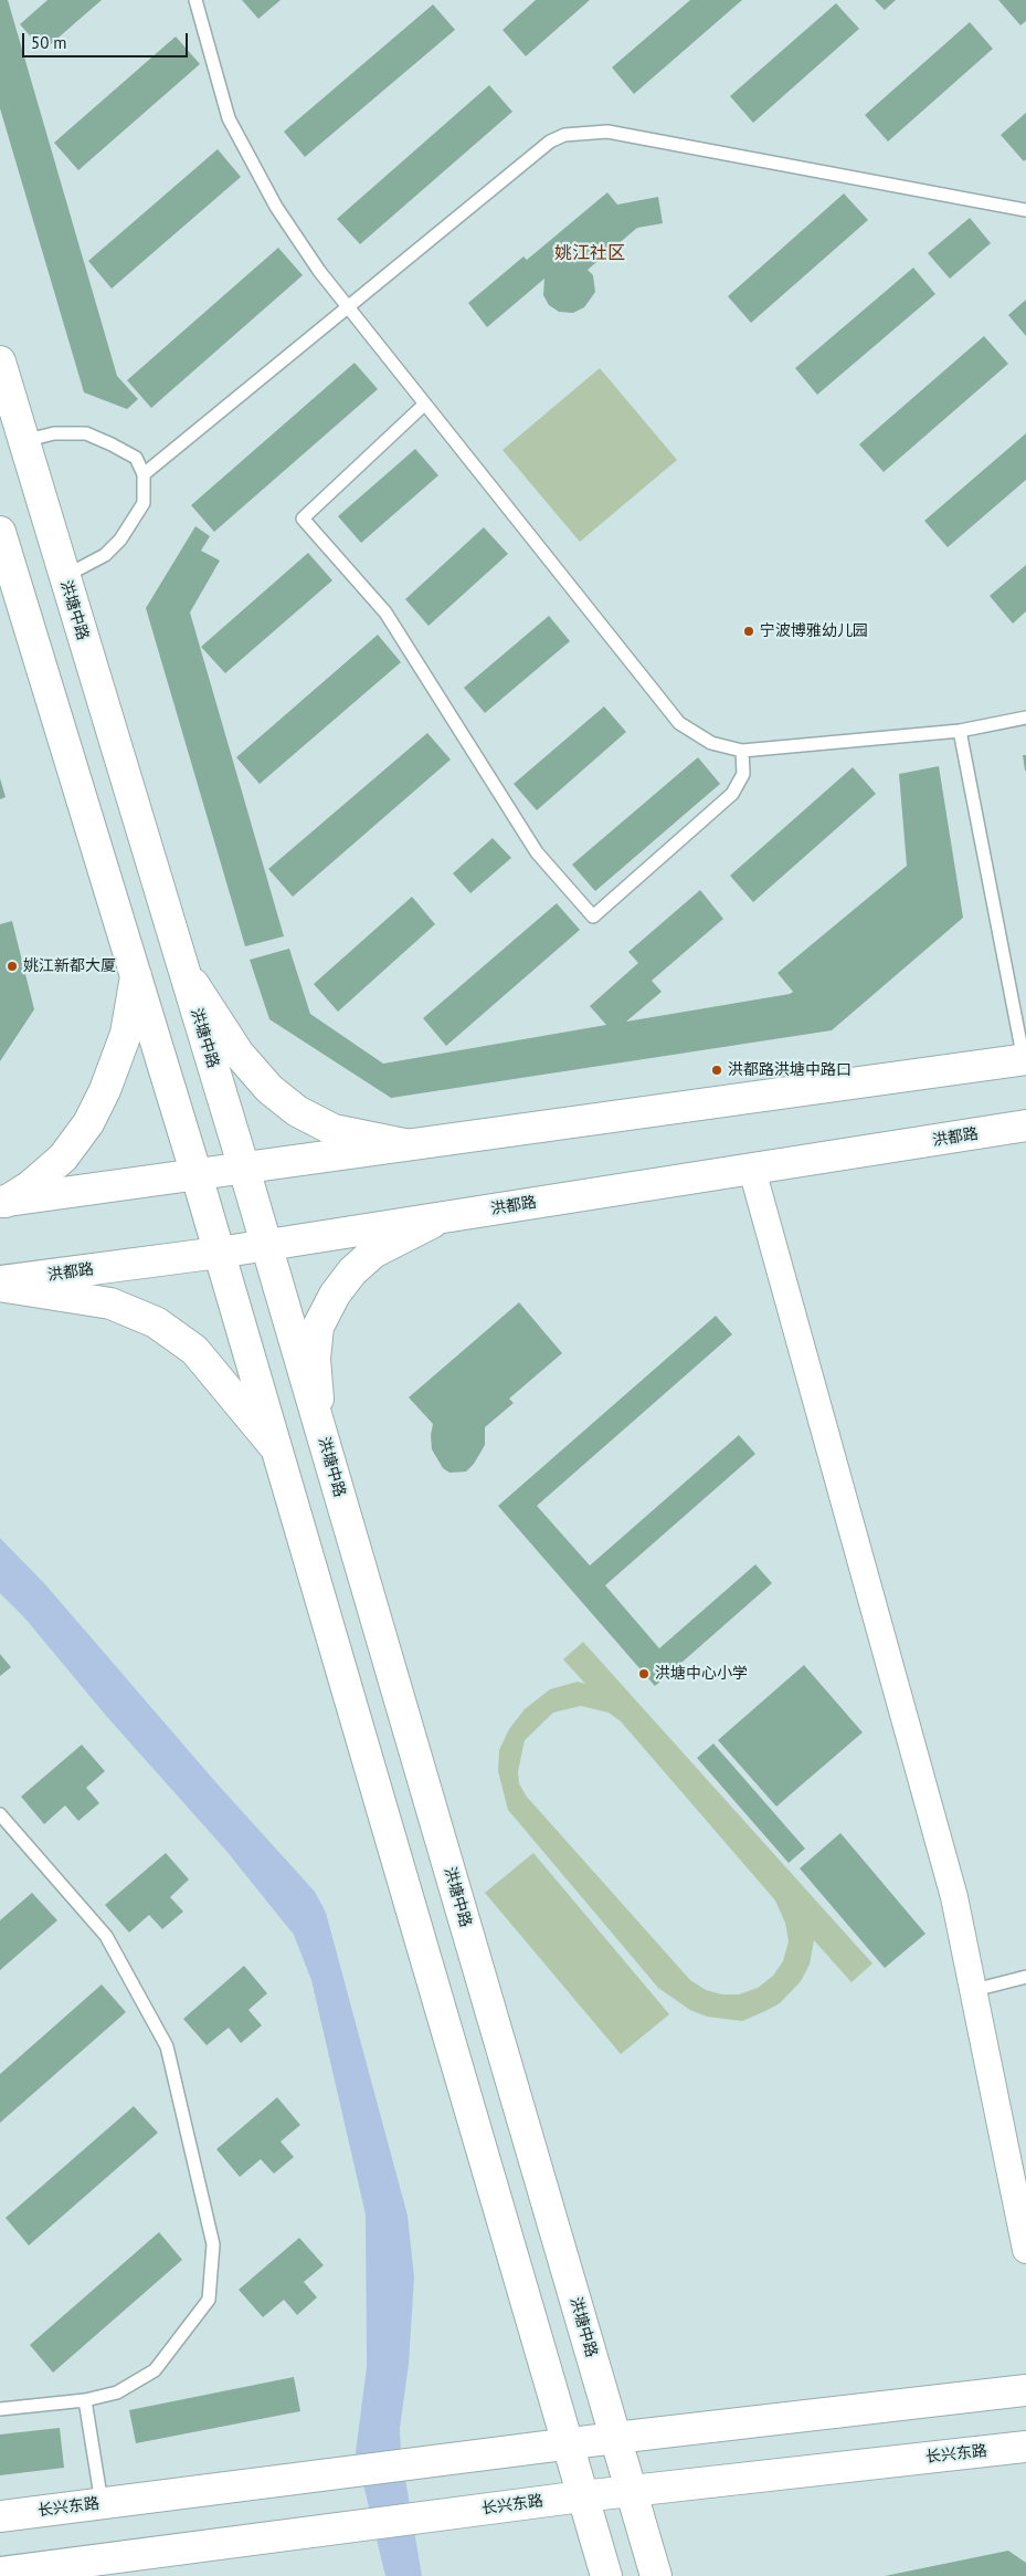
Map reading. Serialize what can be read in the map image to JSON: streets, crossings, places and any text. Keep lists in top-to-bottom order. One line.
{"streets":{"main road":["洪塘中路","洪都路","长兴东路"]},"crossings":[["洪塘中路","洪都路"],["洪塘中路","长兴东路"]],"districts":["姚江社区"],"places":["宁波博雅幼儿园","姚江新都大厦","洪都路洪塘中路口","洪塘中心小学"],"scale_bar":"50 m"}
